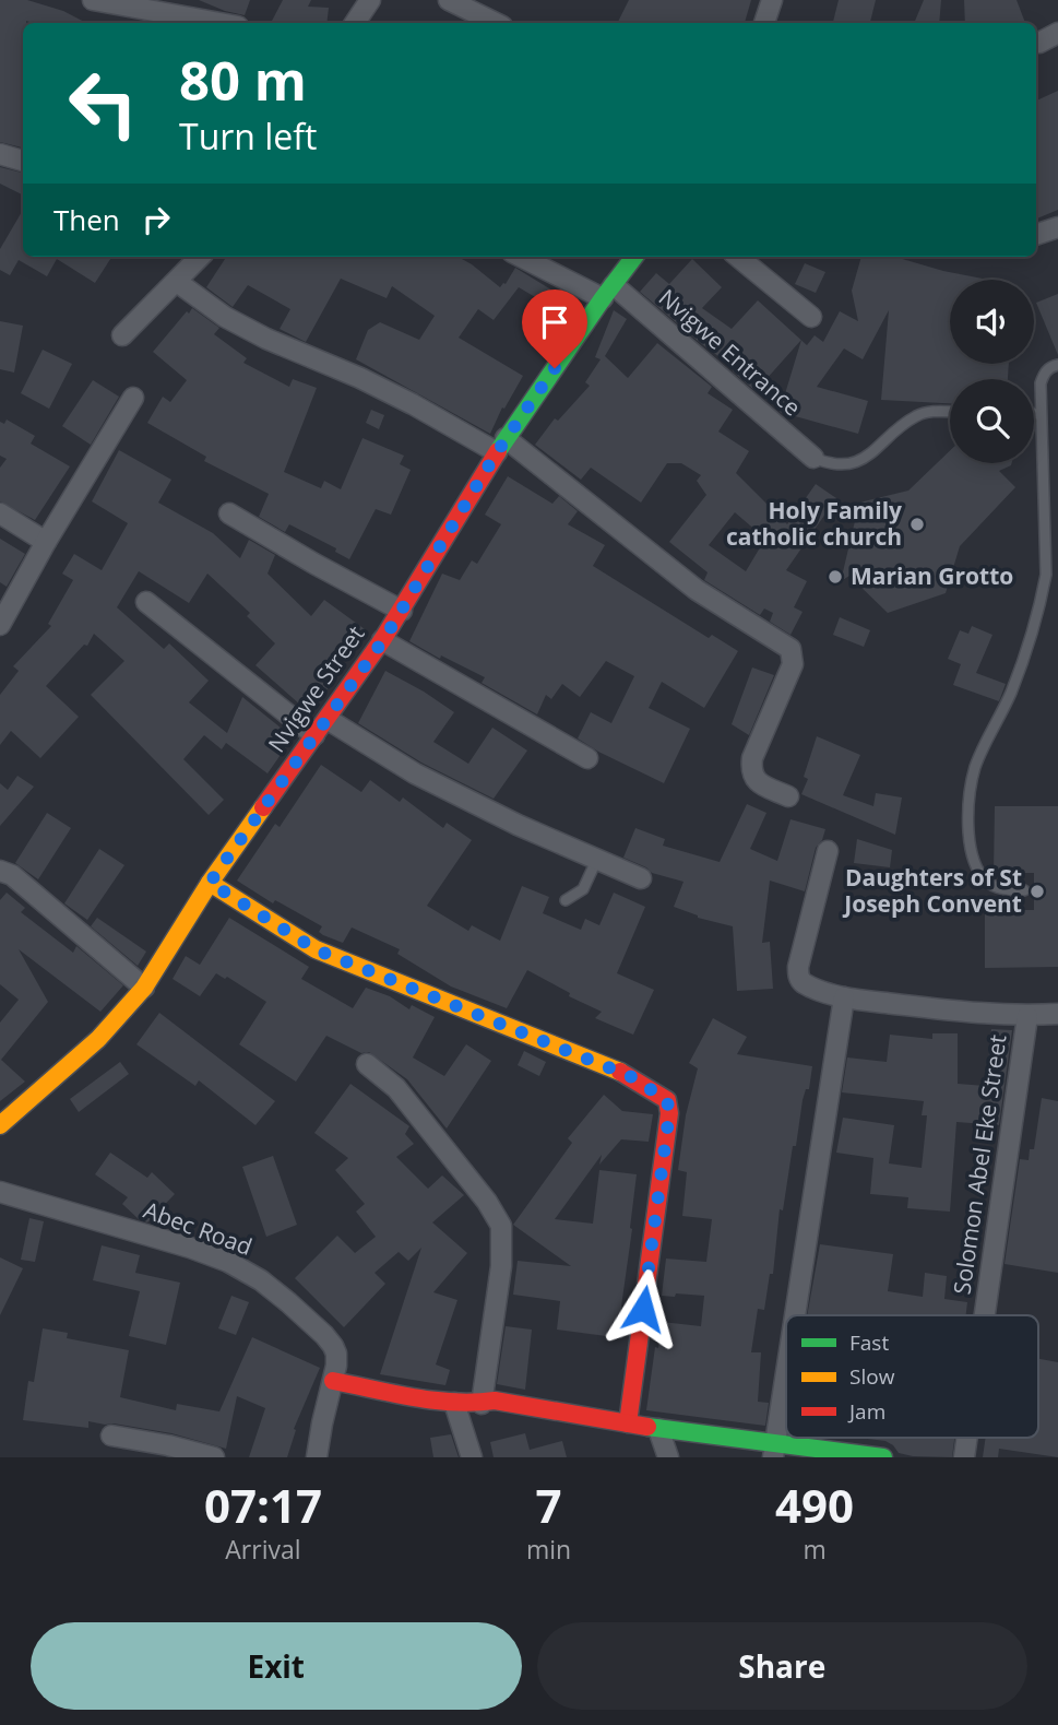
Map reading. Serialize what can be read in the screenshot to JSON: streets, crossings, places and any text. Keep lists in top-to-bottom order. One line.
{"streets":{"street":["Nvigwe Entrance","Nvigwe Street","Solomon Abel Eke Street","Abec Road"]},"crossings":[["Nvigwe Entrance","Nvigwe Street"]],"places":["Holy Family catholic church","Marian Grotto","Daughters of St Joseph Convent"],"legend":["Fast","Slow","Jam"],"page":{"turn":["80 m","Turn left"],"then":"Then","eta":["07:17","Arrival","7","min","490","m"],"buttons":["Exit","Share"]}}
